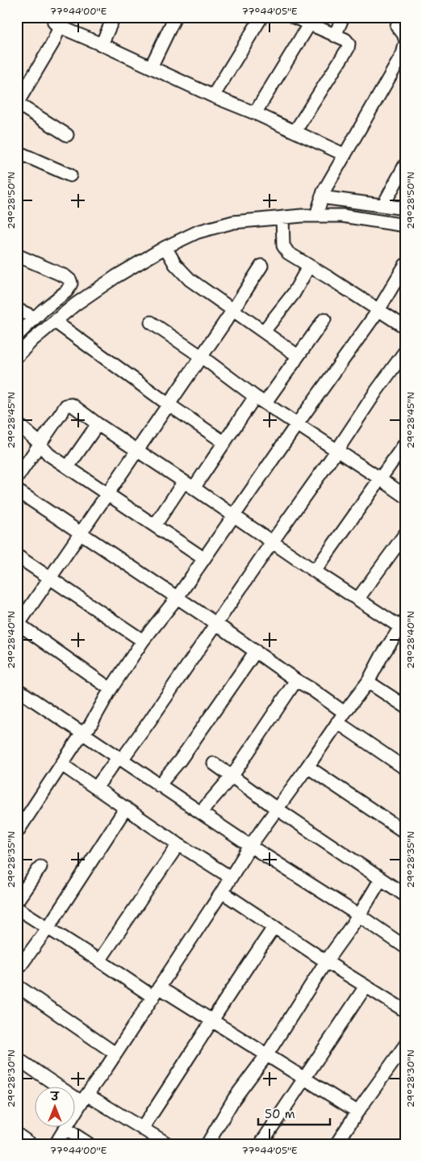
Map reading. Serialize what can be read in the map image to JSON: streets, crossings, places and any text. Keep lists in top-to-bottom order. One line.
{"scale_bar":"50 m","north":"top","coordinates":["77°44'00\"E","77°44'05\"E","29°28'50\"N","29°28'45\"N","29°28'40\"N","29°28'35\"N","29°28'30\"N"]}
